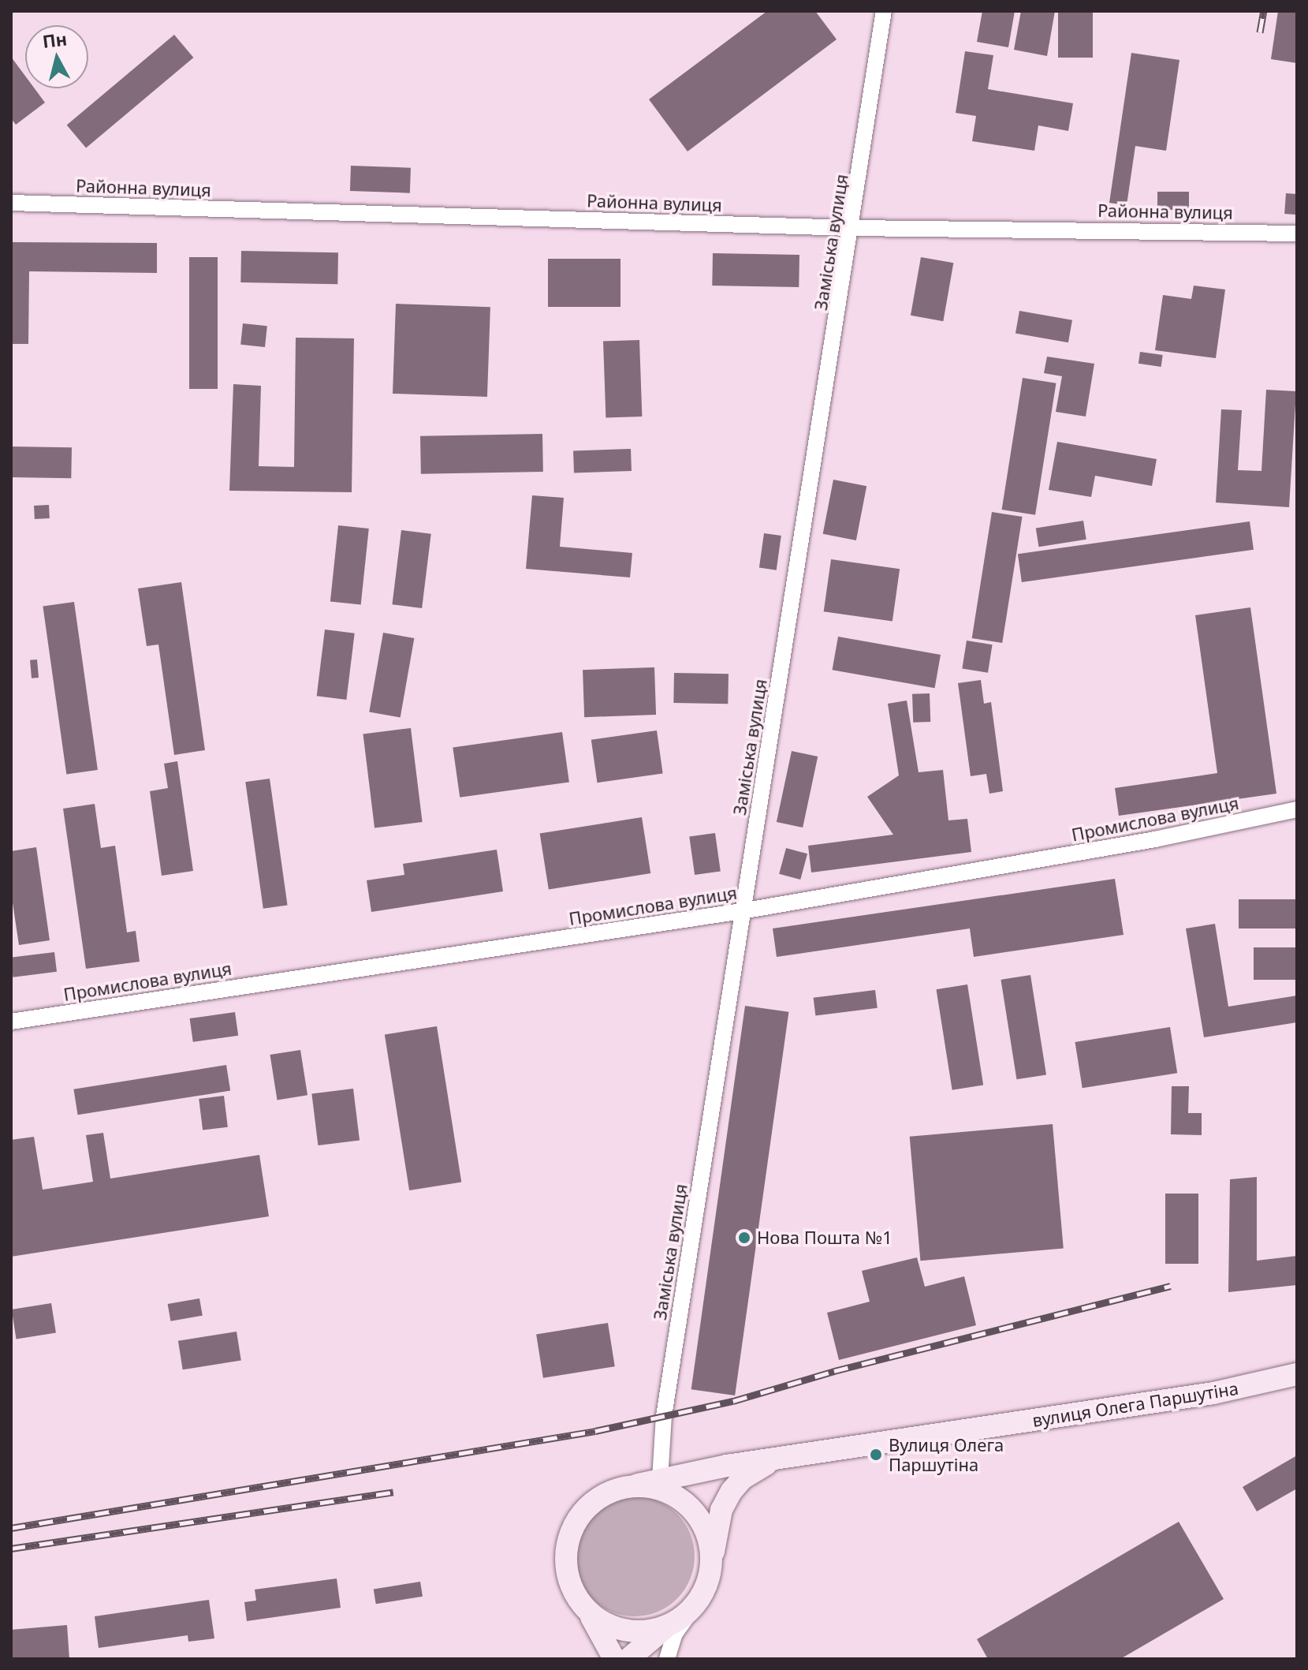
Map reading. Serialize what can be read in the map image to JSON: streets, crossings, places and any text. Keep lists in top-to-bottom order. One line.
{"streets":{"street":["Районна вулиця","Заміська вулиця","Промислова вулиця","вулиця Олега Паршутіна"]},"crossings":[["Районна вулиця","Заміська вулиця"],["Заміська вулиця","Промислова вулиця"],["Заміська вулиця","вулиця Олега Паршутіна"]],"places":["Нова Пошта №1","Вулиця Олега Паршутіна"],"north":"top"}
